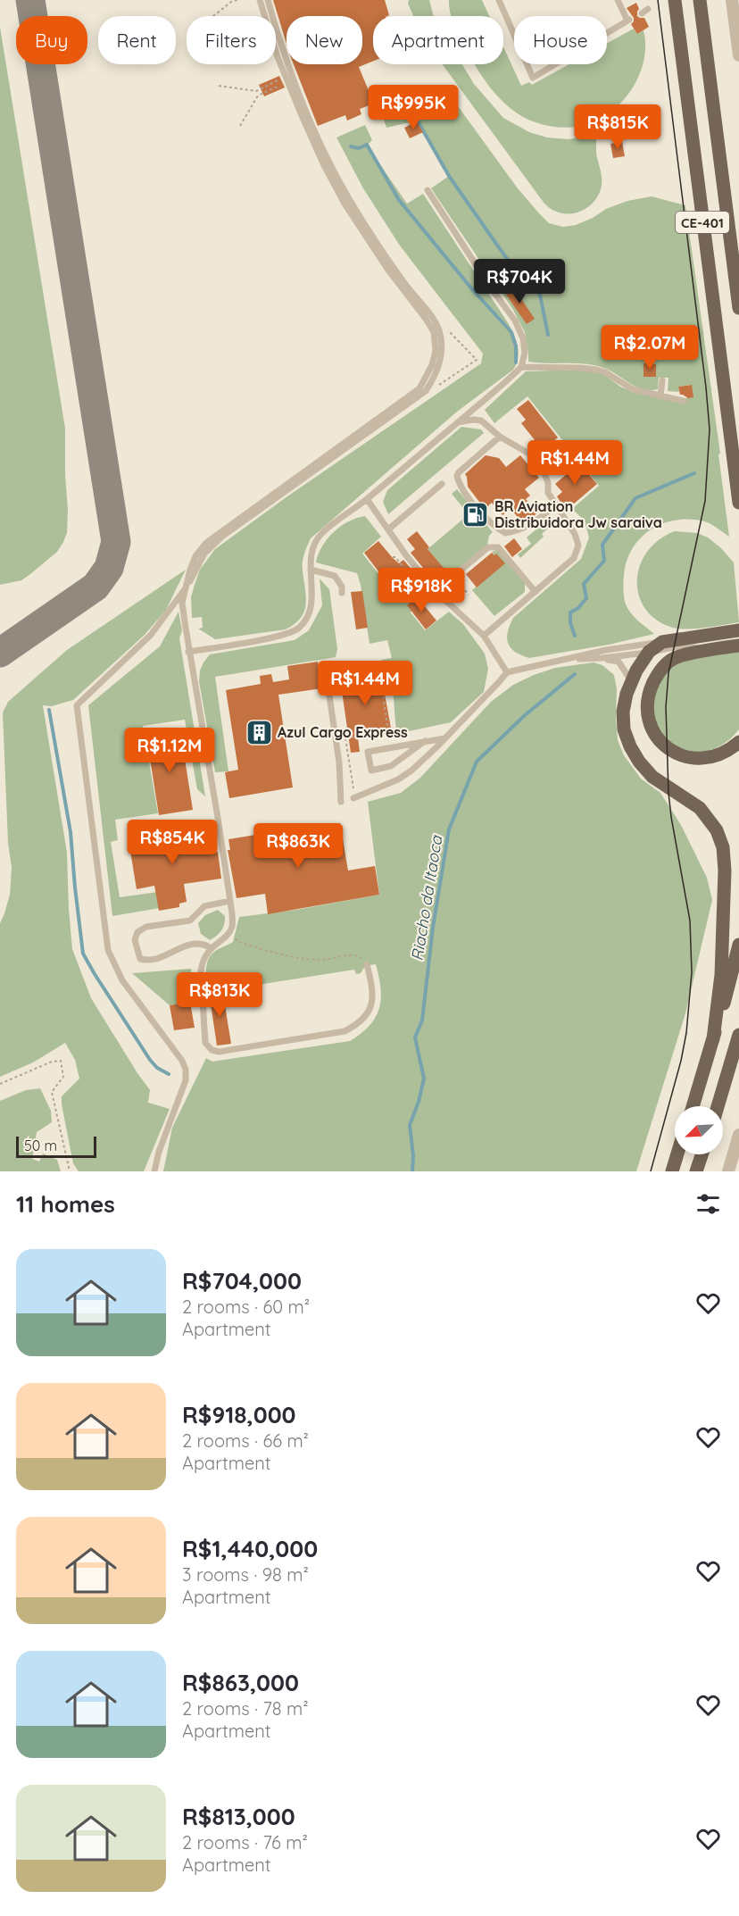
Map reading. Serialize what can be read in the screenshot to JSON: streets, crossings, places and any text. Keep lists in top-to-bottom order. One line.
{"streets":{"main road":["CE-401"]},"water":["Riacho da Itaoca"],"places":{"fuel station":["BR Aviation Distribuidora Jw saraiva"],"building":["Azul Cargo Express"]},"scale_bar":"50 m","north":"bottom left","page":{"chip":["Buy","Rent","Filters","New","Apartment","House"],"price":["R$995K","R$815K","R$704K","R$2.07M","R$1.44M","R$918K","R$1.44M","R$1.12M","R$854K","R$863K","R$813K"],"scale":"50 m","heading":"11 homes","list":[{"name":"R$704,000","note":"2 rooms · 60 m² · Apartment"},{"name":"R$918,000","note":"2 rooms · 66 m² · Apartment"},{"name":"R$1,440,000","note":"3 rooms · 98 m² · Apartment"},{"name":"R$863,000","note":"2 rooms · 78 m² · Apartment"},{"name":"R$813,000","note":"2 rooms · 76 m² · Apartment"}]}}
